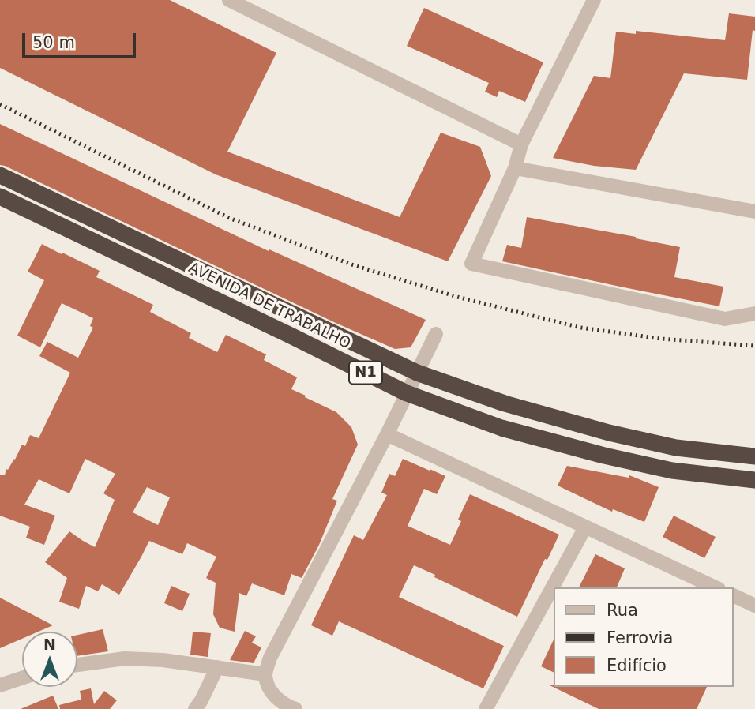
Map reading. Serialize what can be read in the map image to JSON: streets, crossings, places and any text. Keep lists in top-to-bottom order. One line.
{"streets":{"highway":["AVENIDA DE TRABALHO","N1"]},"legend":["Rua","Ferrovia","Edifício"],"scale_bar":"50 m","north":"top"}
